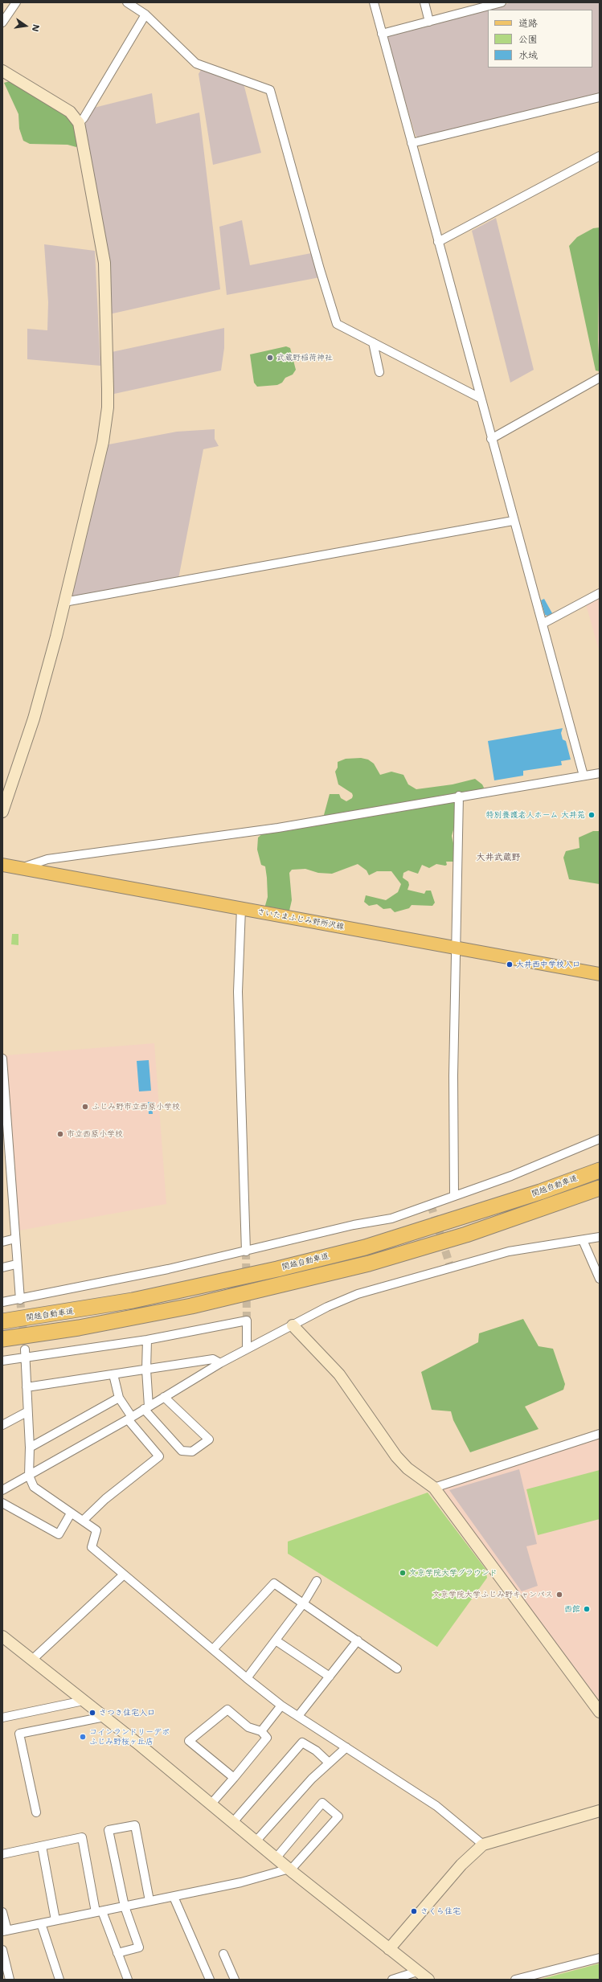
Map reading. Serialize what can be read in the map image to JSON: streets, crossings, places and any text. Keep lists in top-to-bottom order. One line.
{"streets":{"highway":["関越自動車道"],"main road":["さいたまふじみ野所沢線"]},"districts":["大井武蔵野"],"places":["武蔵野稲荷神社","特別養護老人ホーム 大井苑","大井西中学校入口","ふじみ野市立西原小学校","市立西原小学校","文京学院大学グラウンド","文京学院大学ふじみ野キャンパス","西館","さつき住宅入口","コインランドリーデポ ふじみ野桜ヶ丘店","さくら住宅"],"legend":["道路","公園","水域"],"north":"right"}
